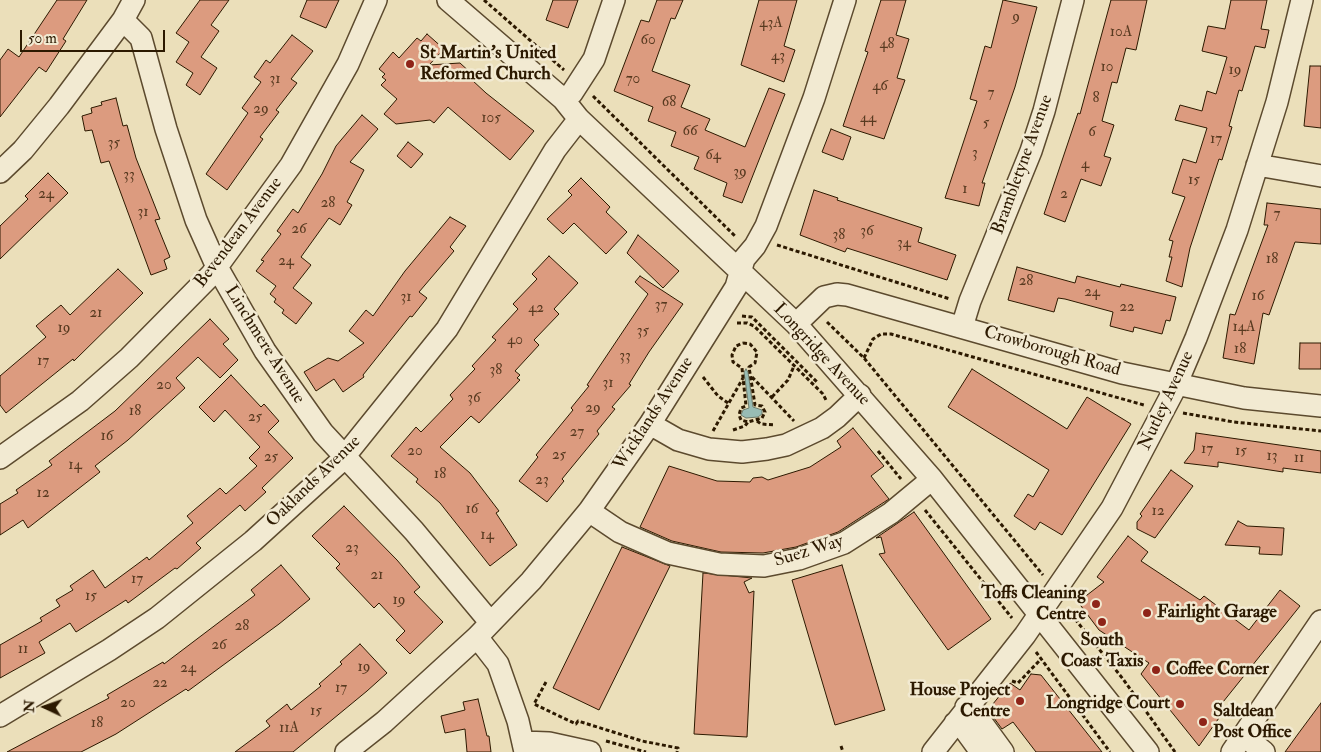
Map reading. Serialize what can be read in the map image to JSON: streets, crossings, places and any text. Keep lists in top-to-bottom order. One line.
{"streets":{"street":["Brambletyne Avenue","Bevendean Avenue","Linchmere Avenue","Crowborough Road","Longridge Avenue","Nutley Avenue","Wicklands Avenue","Oaklands Avenue","Suez Way"]},"crossings":[["Brambletyne Avenue","Crowborough Road"],["Bevendean Avenue","Linchmere Avenue"],["Linchmere Avenue","Wicklands Avenue"],["Linchmere Avenue","Oaklands Avenue"],["Crowborough Road","Longridge Avenue"],["Crowborough Road","Nutley Avenue"],["Longridge Avenue","Nutley Avenue"],["Longridge Avenue","Wicklands Avenue"],["Longridge Avenue","Oaklands Avenue"],["Longridge Avenue","Suez Way"],["Wicklands Avenue","Suez Way"]],"places":["St Martin's United Reformed Church","Toffs Cleaning Centre","Fairlight Garage","South Coast Taxis","Coffee Corner","House Project Centre","Longridge Court","Saltdean Post Office"],"house_numbers":["9","43A","10A","60","48","43","10","19","31","70","46","7","8","68","29","105","44","5","66","6","17","35","3","64","4","39","33","15","1","24","2","28","31","7","26","36","38","34","18","24","28","24","16","31","37","22","42","21","14A","19","35","40","18","33","17","38","31","20","36","29","18","25","27","16","17","20","15","25","13","25","11","14","18","23","12","16","12","14","23","21","17","15","19","28","26","11","19","24","22","17","20","15","18","11A"],"scale_bar":"50 m","north":"left"}
